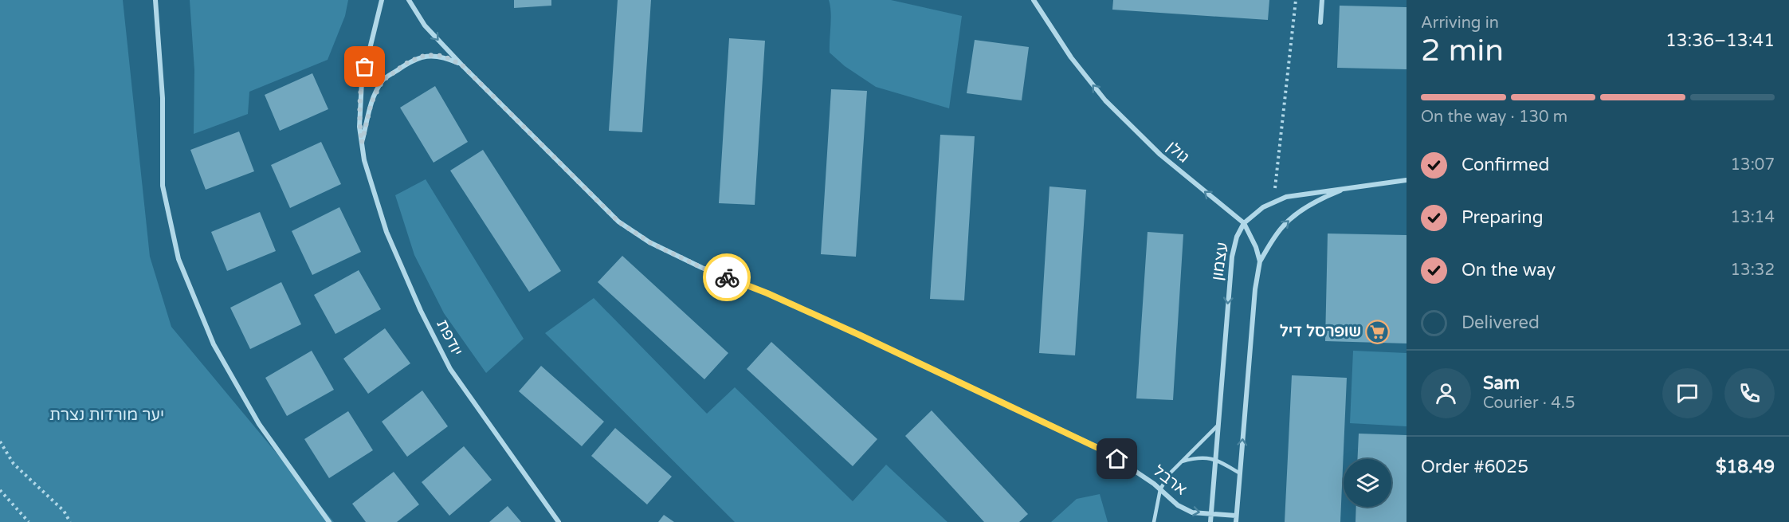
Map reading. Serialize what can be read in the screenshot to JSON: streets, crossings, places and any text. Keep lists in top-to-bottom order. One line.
{"streets":{"street":["גולן","עצמון","יודפת","ארבל"]},"crossings":[["גולן","עצמון"],["עצמון","ארבל"],["יודפת","ארבל"]],"one_way":["גולן"],"parks":["יער מורדות נצרת"],"places":{"supermarket":["שופרסל דיל"]},"page":{"heading":["2 min","Arriving in","13:36–13:41"],"panel":["Sam","Courier · 4.5","Order #6025","$18.49"],"bar":"On the way · 130 m","list":[["Confirmed","13:07"],["Preparing","13:14"],["On the way","13:32"],"Delivered"]}}
